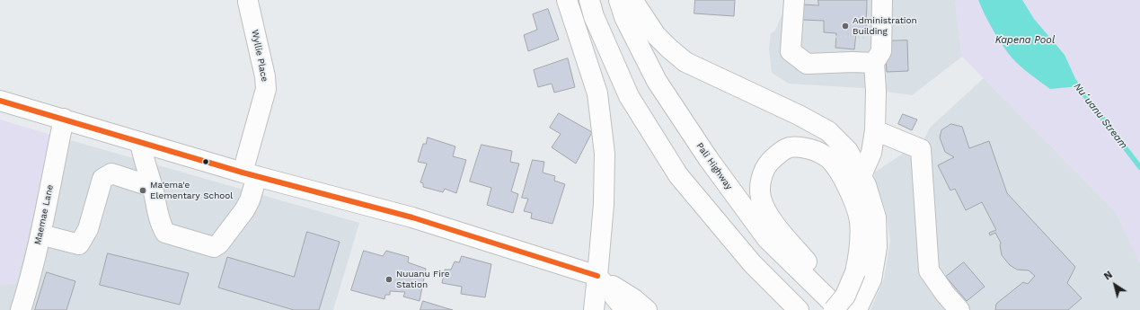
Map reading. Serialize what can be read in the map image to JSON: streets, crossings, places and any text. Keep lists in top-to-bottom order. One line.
{"streets":{"main road":["Wyllie Place","Pali Highway","Maemae Lane"]},"water":["Kapena Pool","Nuʻuanu Stream"],"places":["Administration Building","Ma'ema'e Elementary School","Nuuanu Fire Station"],"north":"top left"}
